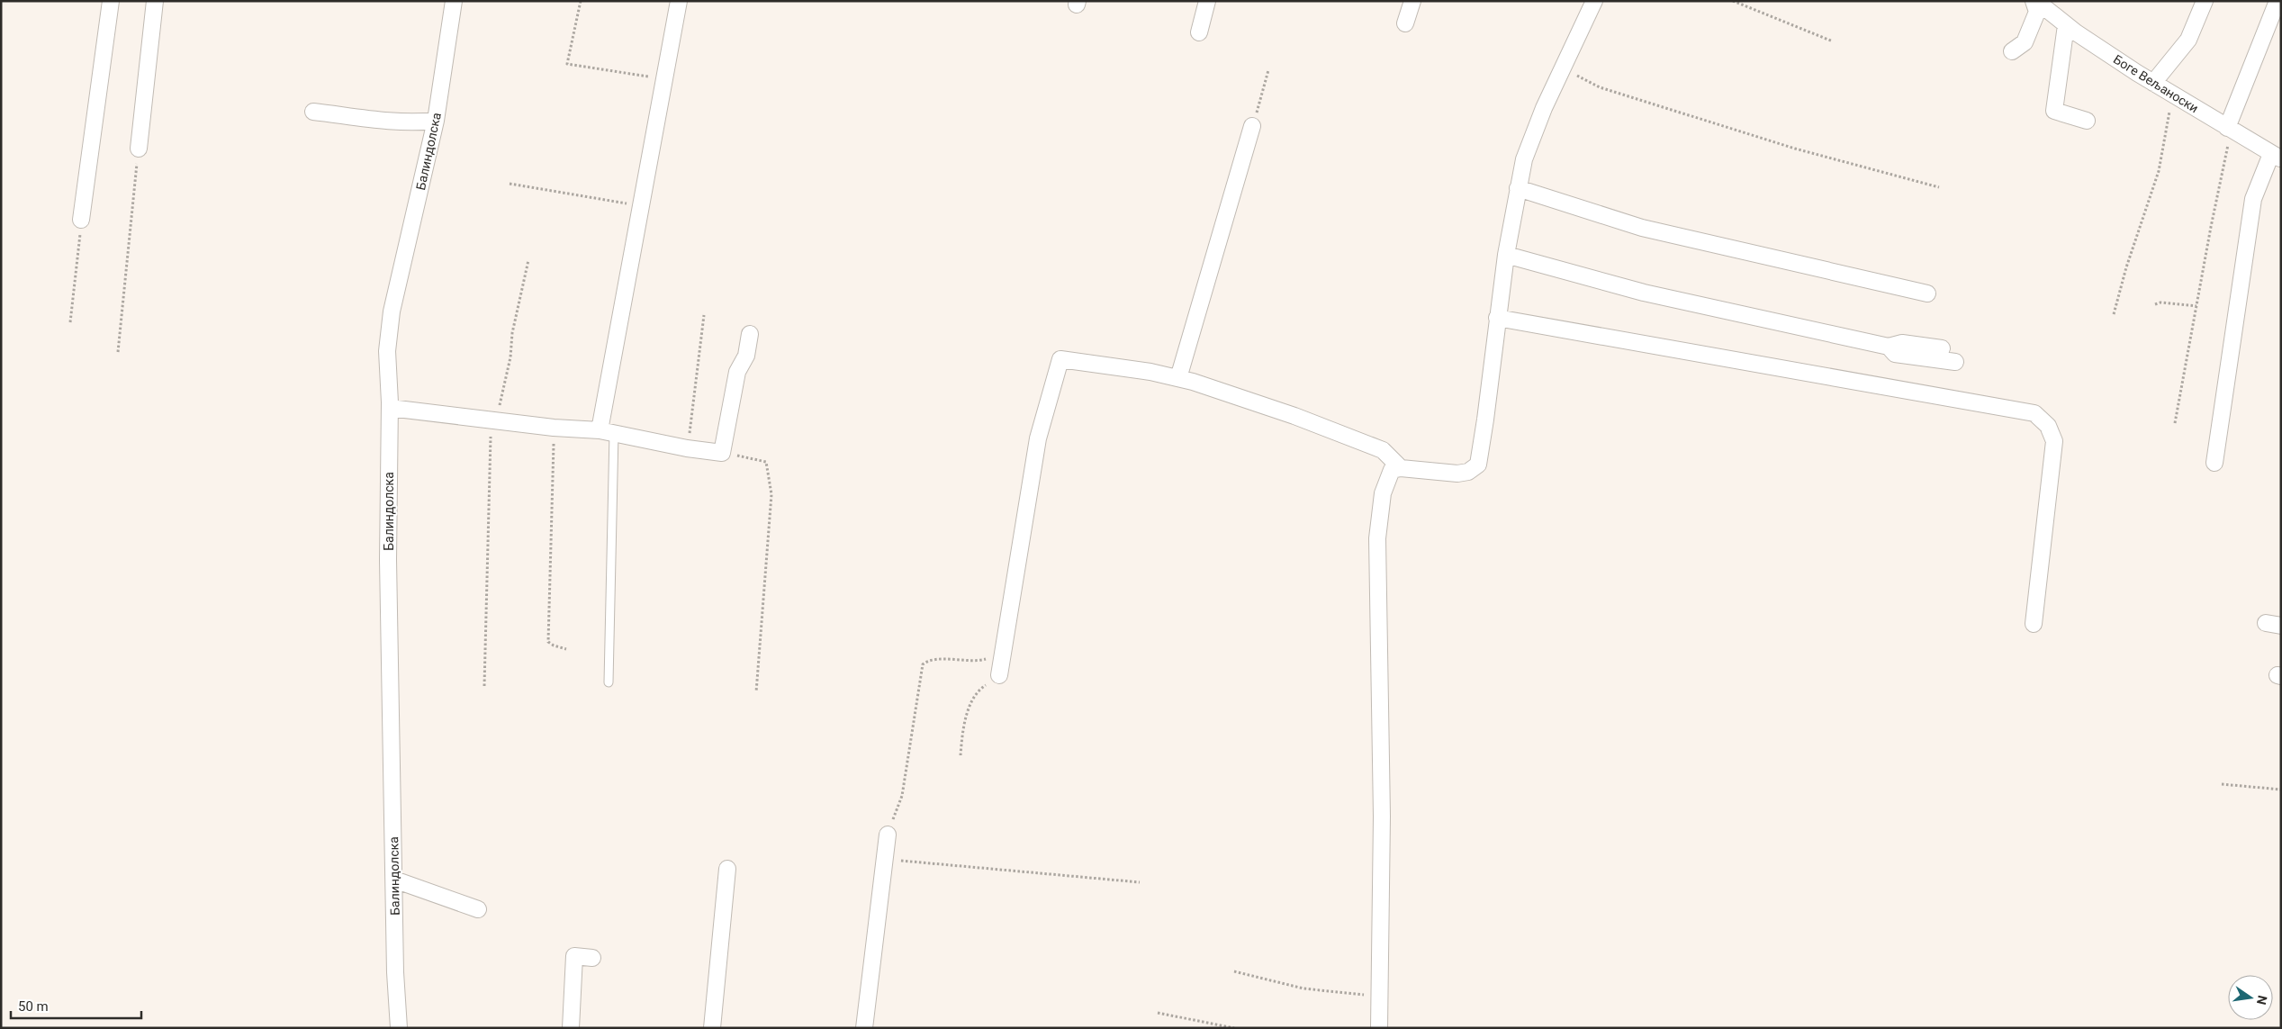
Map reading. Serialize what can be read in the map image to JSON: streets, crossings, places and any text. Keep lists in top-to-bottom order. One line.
{"streets":{"street":["Боге Вељаноски","Балиндолска"]},"scale_bar":"50 m","north":"right"}
